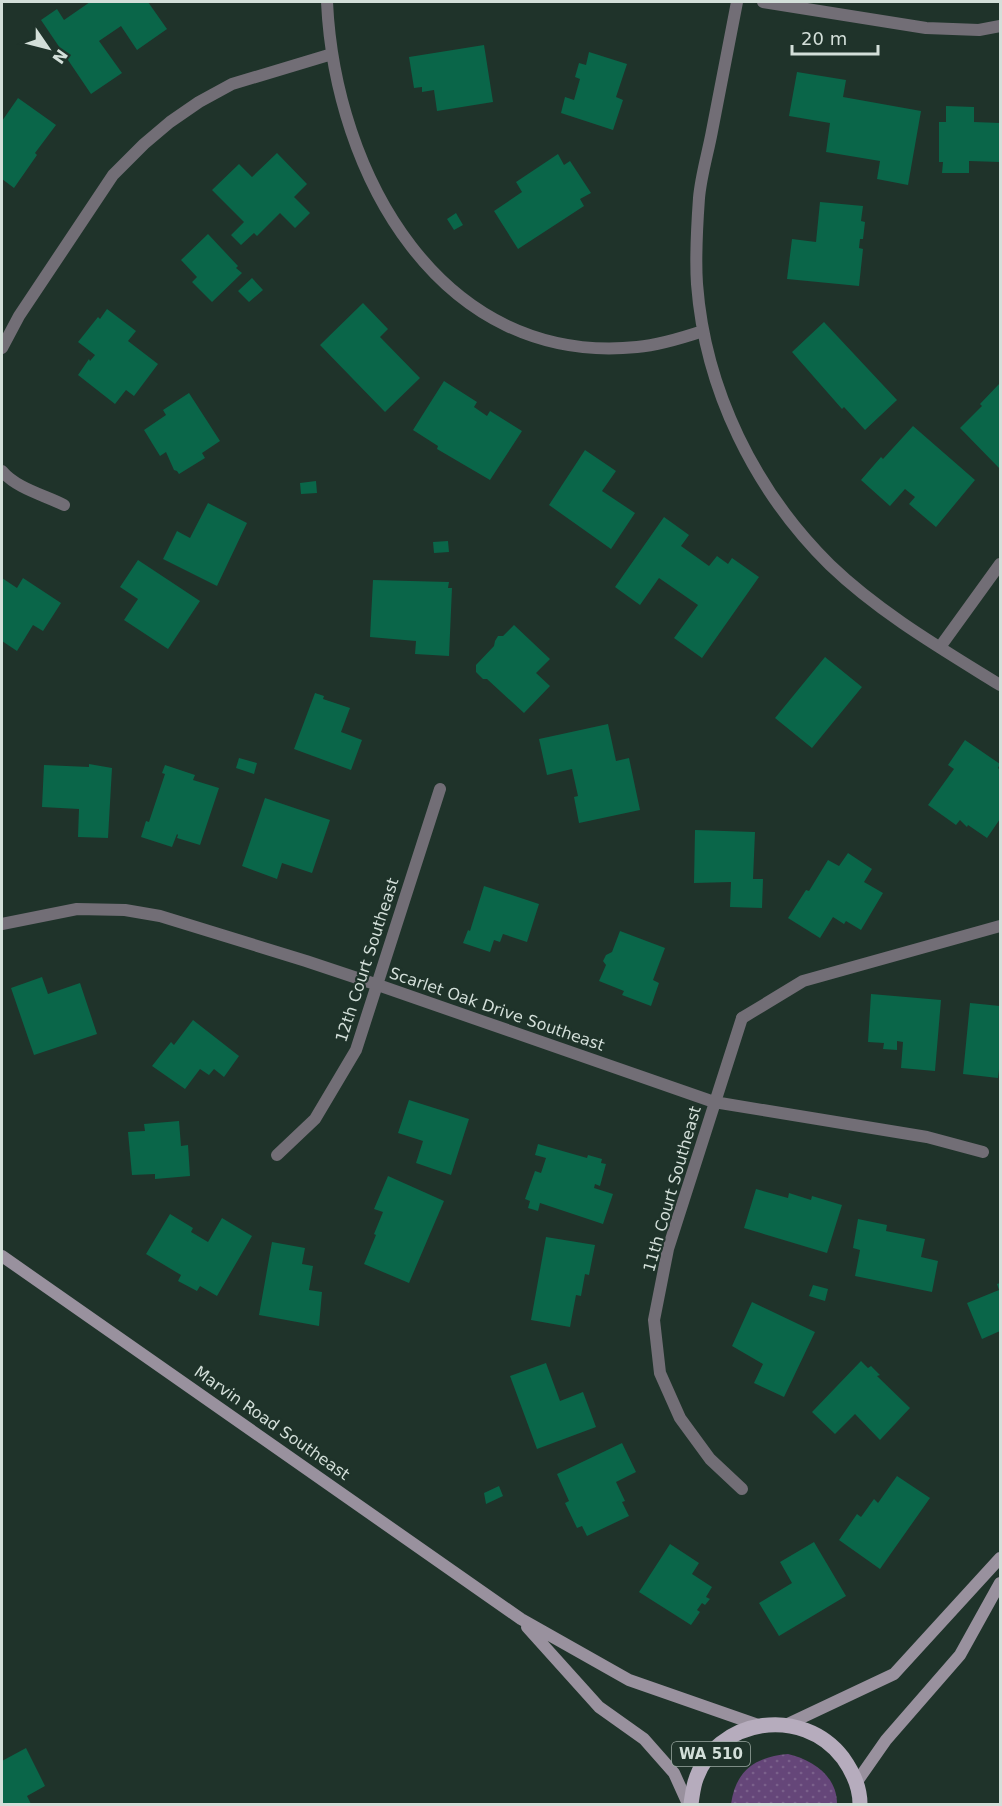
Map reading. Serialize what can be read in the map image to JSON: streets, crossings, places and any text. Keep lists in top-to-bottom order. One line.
{"streets":{"main road":["WA 510"],"street":["12th Court Southeast","Scarlet Oak Drive Southeast","11th Court Southeast","Marvin Road Southeast"]},"crossings":[["12th Court Southeast","Scarlet Oak Drive Southeast"],["Scarlet Oak Drive Southeast","11th Court Southeast"],["Marvin Road Southeast","WA 510"]],"scale_bar":"20 m","north":"bottom right"}
